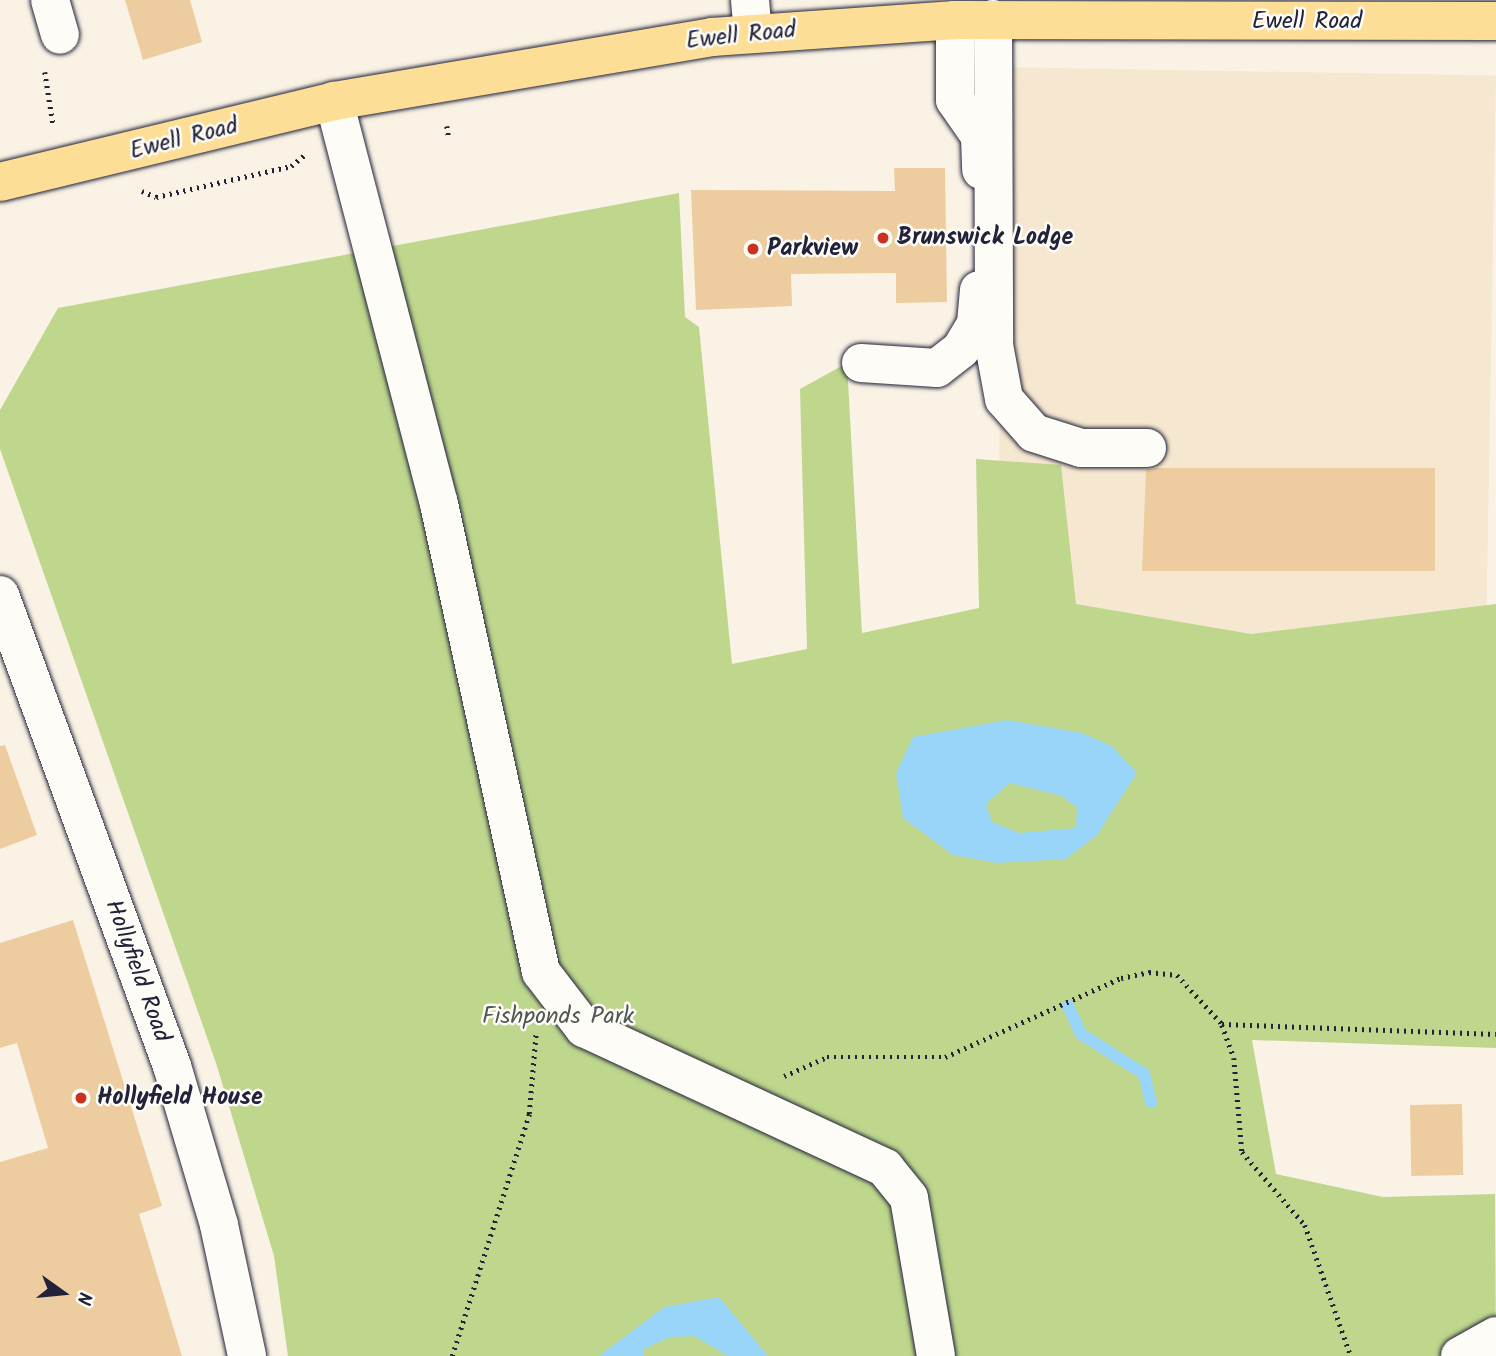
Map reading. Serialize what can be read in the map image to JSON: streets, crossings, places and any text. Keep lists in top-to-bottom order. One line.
{"streets":{"main road":["Ewell Road"],"street":["Hollyfield Road"]},"parks":["Fishponds Park"],"places":["Brunswick Lodge","Parkview","Hollyfield House"],"north":"right"}
